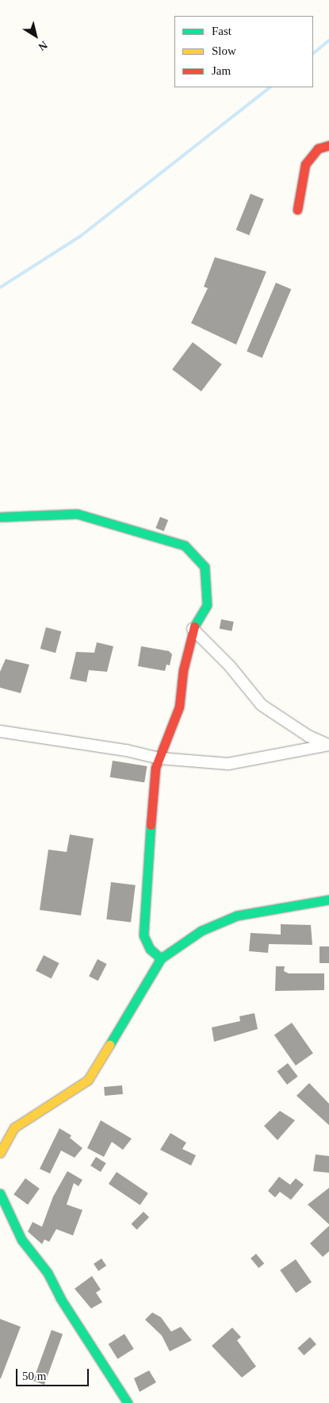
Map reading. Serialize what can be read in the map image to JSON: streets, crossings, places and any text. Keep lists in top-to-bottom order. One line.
{"legend":["Fast","Slow","Jam"],"scale_bar":"50 m","north":"bottom right"}
